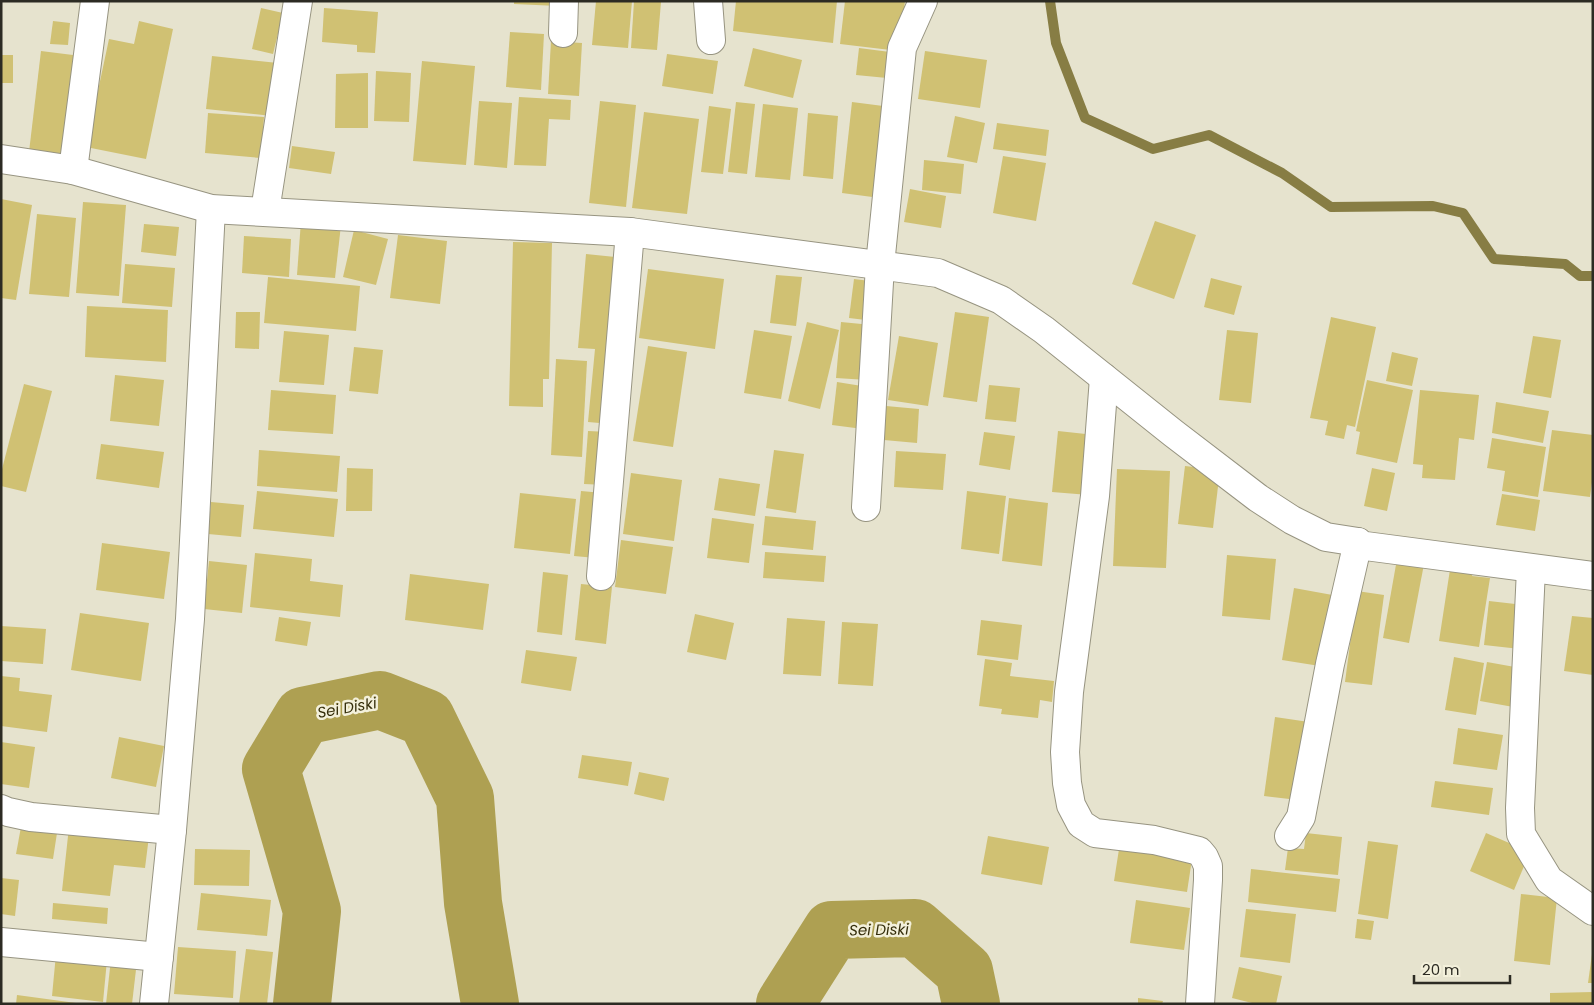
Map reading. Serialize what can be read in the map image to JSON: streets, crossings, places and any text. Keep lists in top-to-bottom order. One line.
{"water":["Sei Diski"],"scale_bar":"20 m"}
